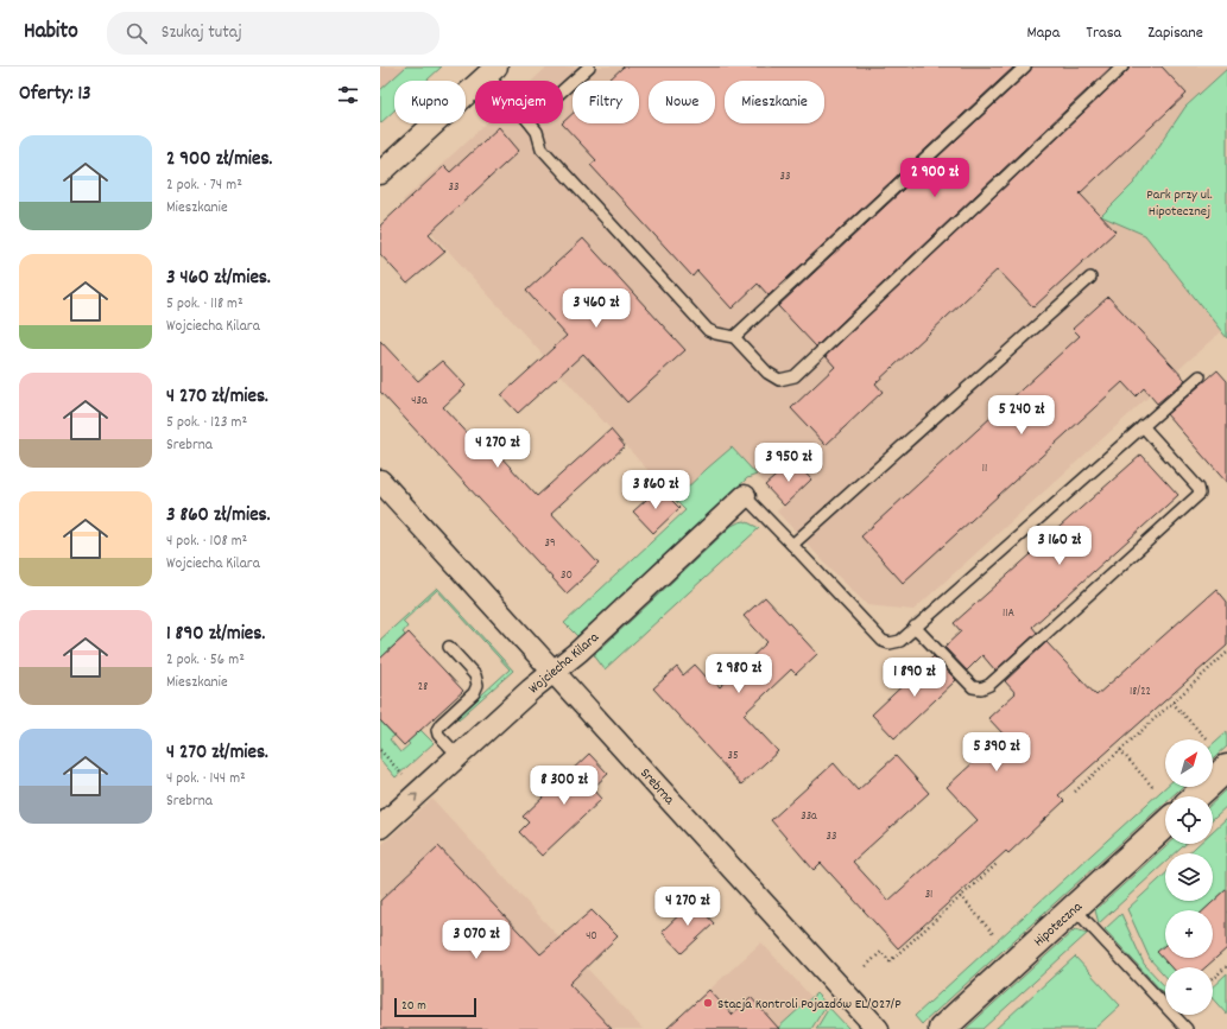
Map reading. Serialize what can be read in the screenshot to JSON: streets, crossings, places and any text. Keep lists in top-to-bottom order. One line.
{"streets":{"street":["Wojciecha Kilara","Srebrna","Hipoteczna"]},"crossings":[["Wojciecha Kilara","Srebrna"]],"parks":["Park przy ul. Hipotecznej"],"places":["Stacja Kontroli Pojazdów EL/027/P"],"house_numbers":["33","33","43a","11","39","30","11A","28","18/22","35","33a","33","31","40"],"scale_bar":"20 m","north":"top right","page":{"header":"Habito","search":"Szukaj tutaj","nav":["Mapa","Trasa","Zapisane"],"heading":"Oferty: 13","chip":["Kupno","Wynajem","Filtry","Nowe","Mieszkanie"],"list":[{"name":"2 900 zł/mies.","note":"2 pok. · 74 m² · Mieszkanie"},{"name":"3 460 zł/mies.","note":"5 pok. · 118 m² · Wojciecha Kilara"},{"name":"4 270 zł/mies.","note":"5 pok. · 123 m² · Srebrna"},{"name":"3 860 zł/mies.","note":"4 pok. · 108 m² · Wojciecha Kilara"},{"name":"1 890 zł/mies.","note":"2 pok. · 56 m² · Mieszkanie"},{"name":"4 270 zł/mies.","note":"4 pok. · 144 m² · Srebrna"}],"price":["2 900 zł","3 460 zł","5 240 zł","4 270 zł","3 950 zł","3 860 zł","3 160 zł","2 980 zł","1 890 zł","5 390 zł","8 300 zł","4 270 zł","3 070 zł"],"map_buttons":["+","−"],"scale":"20 m"}}
